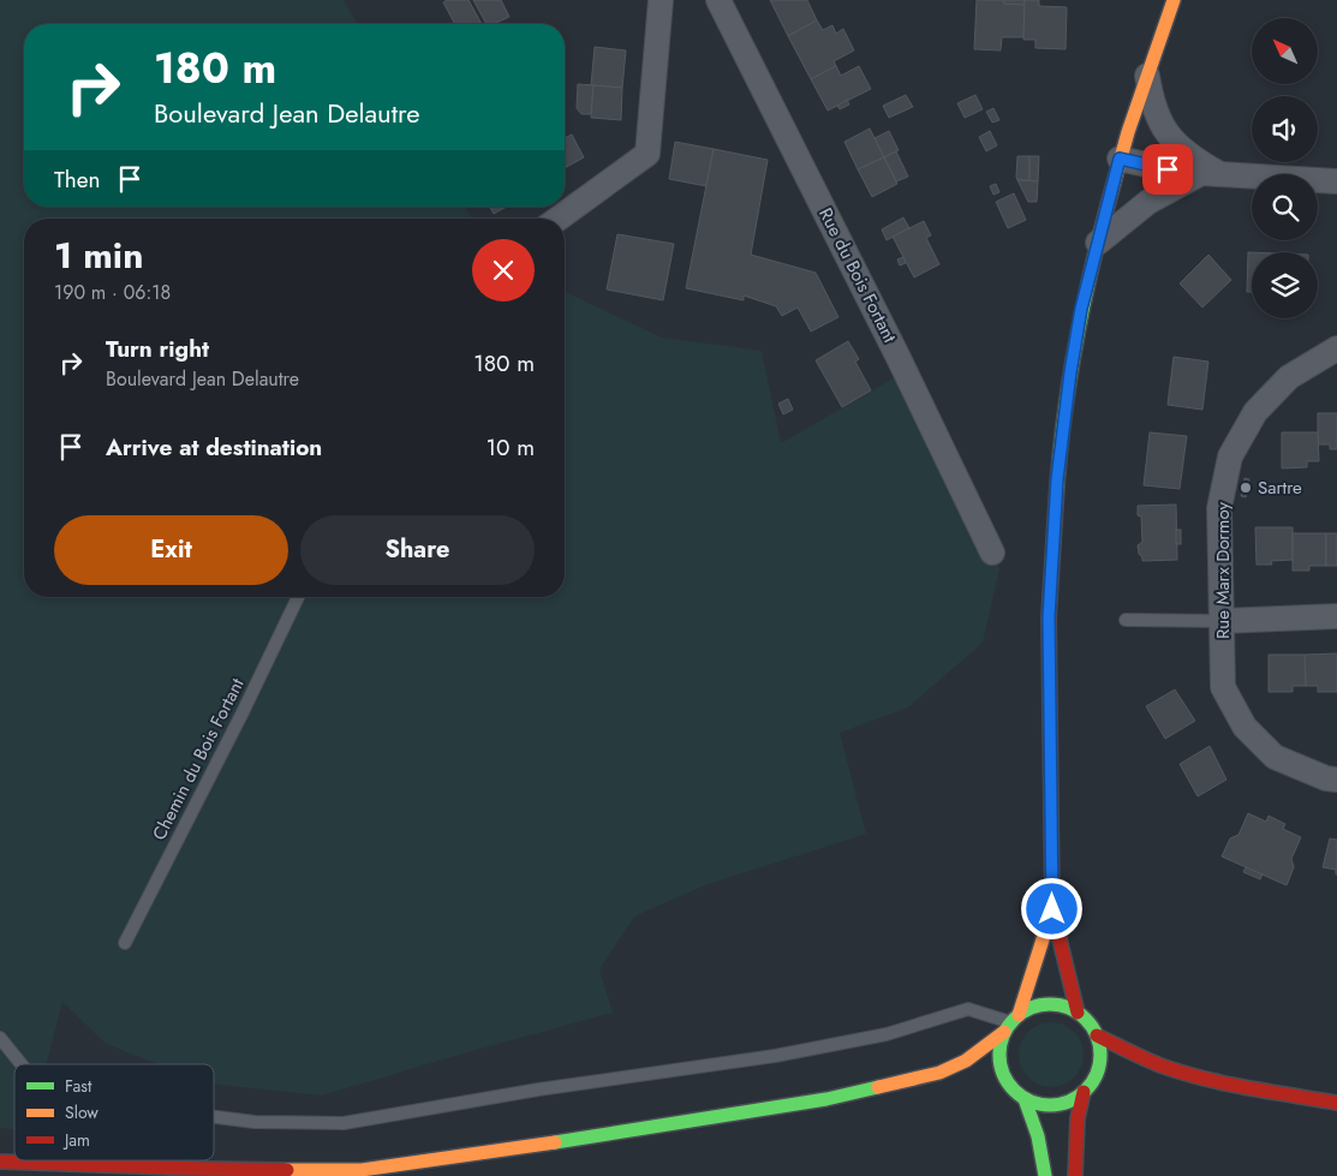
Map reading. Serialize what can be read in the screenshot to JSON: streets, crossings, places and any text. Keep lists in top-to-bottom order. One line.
{"streets":{"street":["Rue du Bois Fortant","Rue Marx Dormoy"],"lane":["Chemin du Bois Fortant"]},"places":["Sartre"],"legend":["Fast","Slow","Jam"],"north":"top left","page":{"turn":["180 m","Boulevard Jean Delautre"],"then":"Then","heading":["1 min","190 m · 06:18"],"list":[{"name":"Turn right","note":"Boulevard Jean Delautre","value":"180 m"},{"name":"Arrive at destination","value":"10 m"}],"buttons":["Exit","Share"]}}
